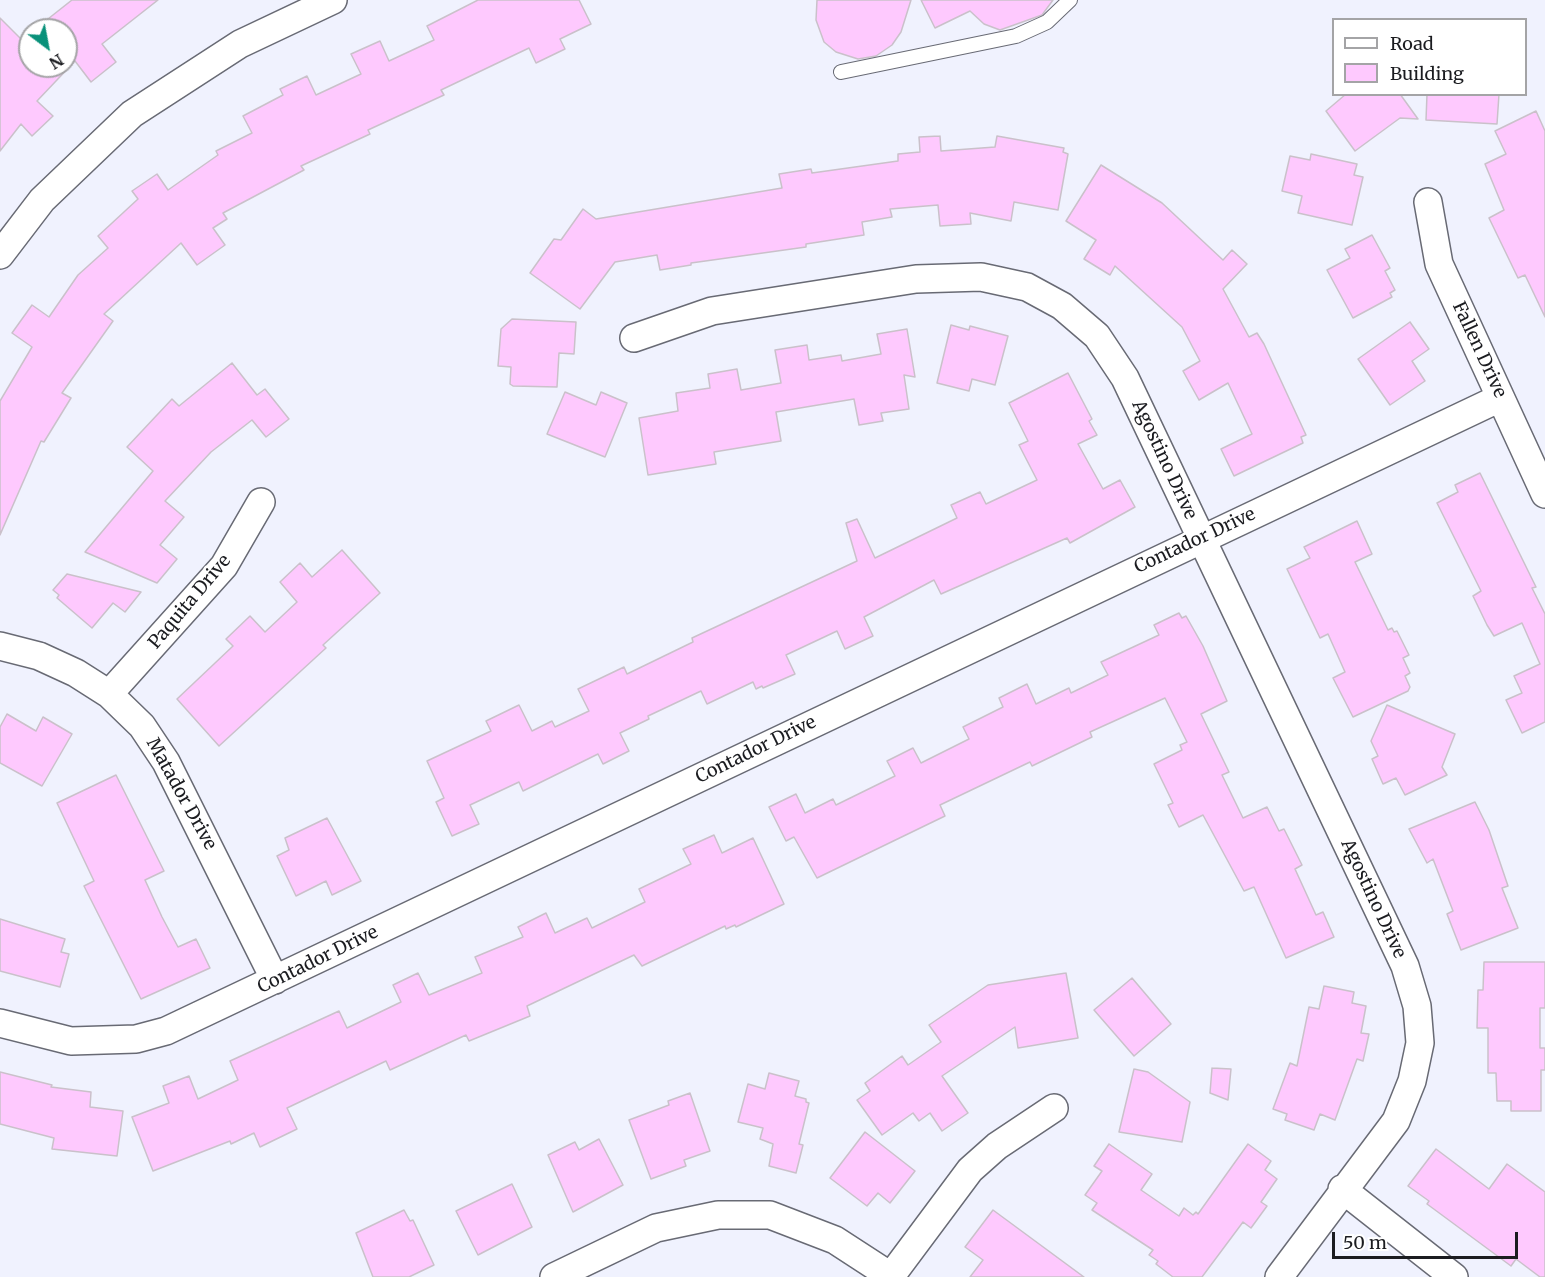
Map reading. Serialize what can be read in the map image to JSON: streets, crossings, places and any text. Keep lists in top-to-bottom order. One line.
{"streets":{"street":["Fallen Drive","Agostino Drive","Contador Drive","Paquita Drive","Matador Drive"]},"crossings":[["Fallen Drive","Contador Drive"],["Agostino Drive","Contador Drive"],["Contador Drive","Matador Drive"],["Paquita Drive","Matador Drive"]],"legend":["Road","Building"],"scale_bar":"50 m","north":"bottom right"}
